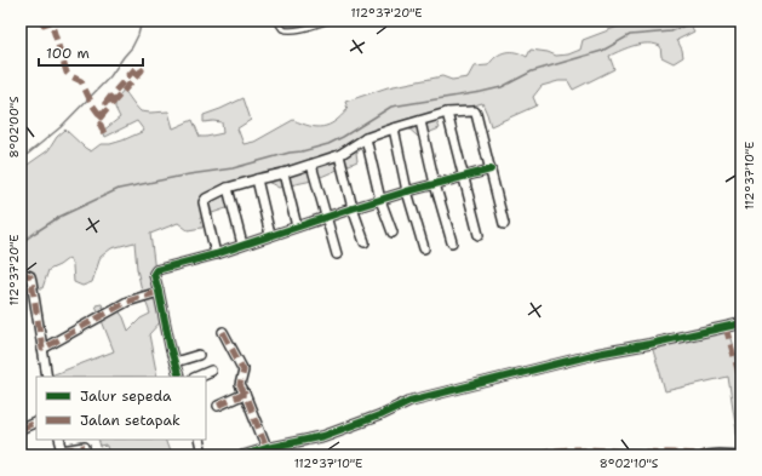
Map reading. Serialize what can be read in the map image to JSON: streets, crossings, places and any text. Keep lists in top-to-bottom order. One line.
{"legend":["Jalur sepeda","Jalan setapak"],"scale_bar":"100 m","coordinates":["112°37'20\"E","8°02'00\"S","112°37'10\"E","8°02'10\"S"]}
